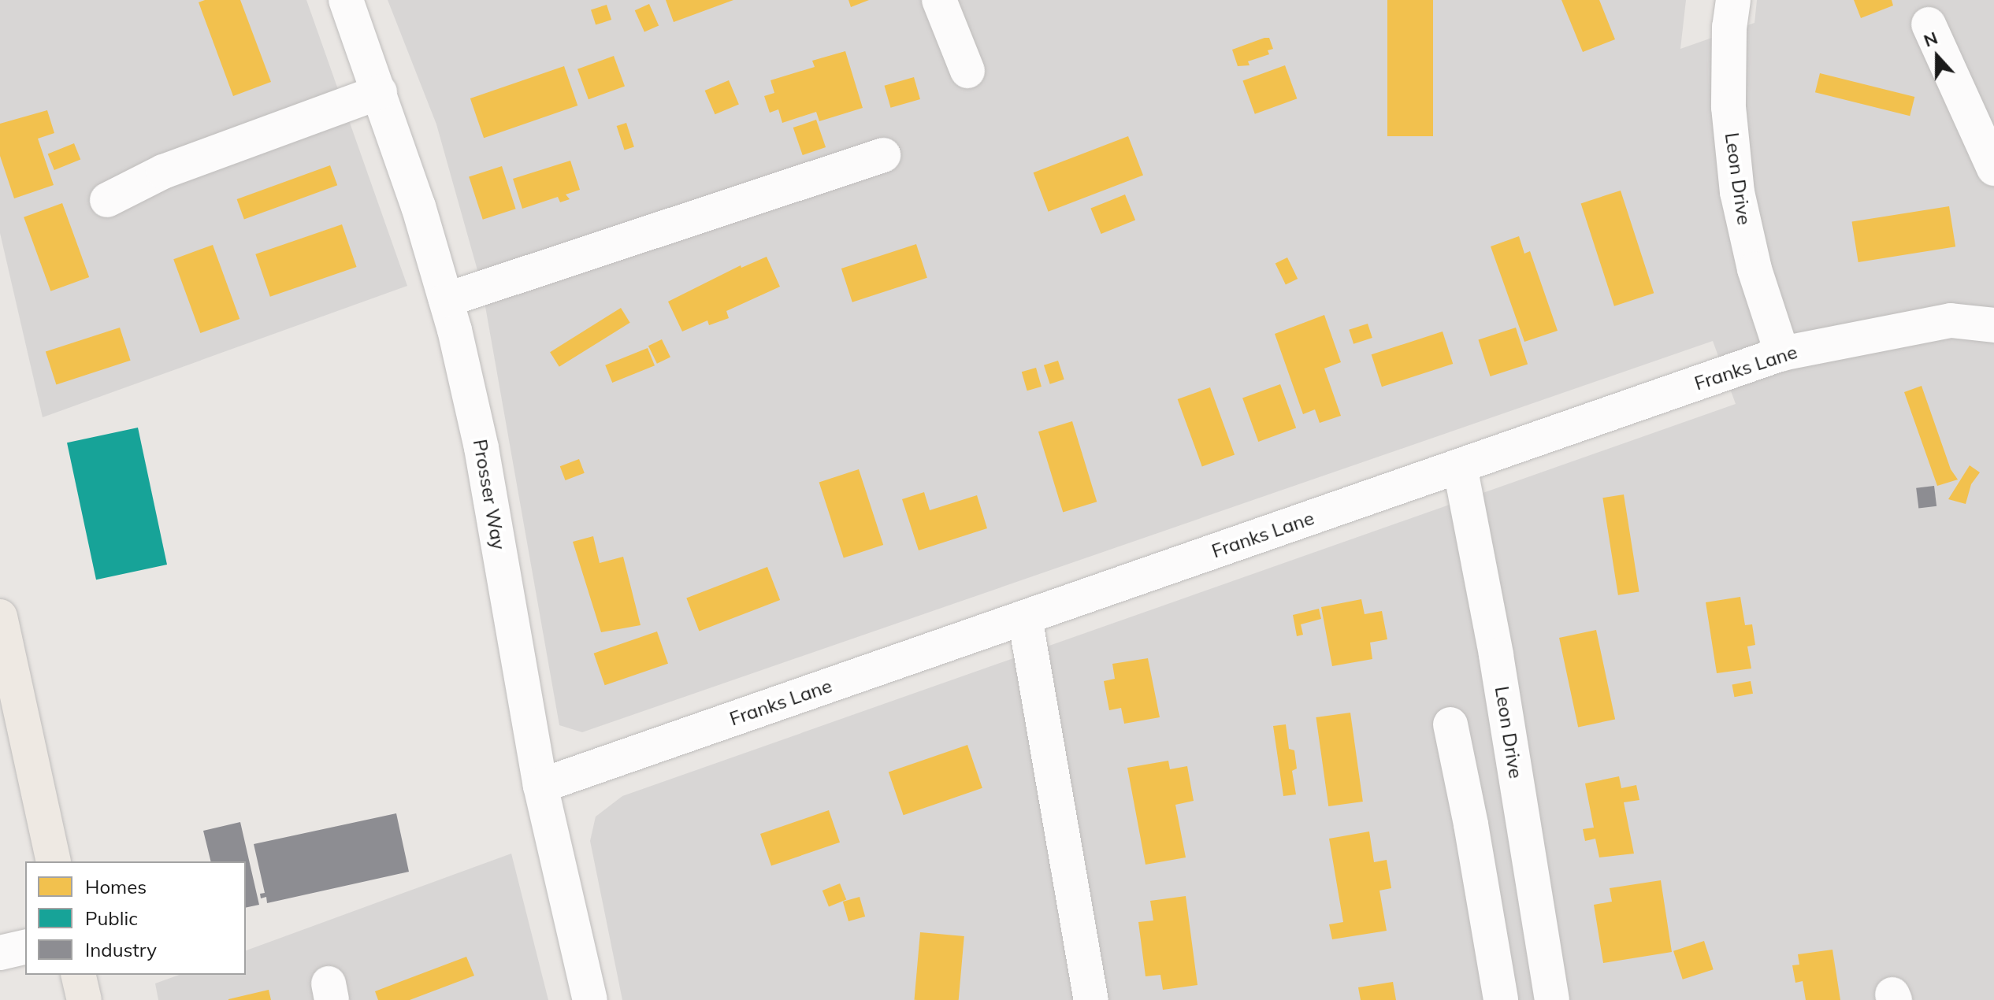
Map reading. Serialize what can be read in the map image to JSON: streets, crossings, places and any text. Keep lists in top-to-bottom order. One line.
{"streets":{"street":["Leon Drive","Franks Lane","Prosser Way"]},"crossings":[["Leon Drive","Franks Lane"],["Franks Lane","Prosser Way"]],"legend":["Homes","Public","Industry"],"north":"top"}
